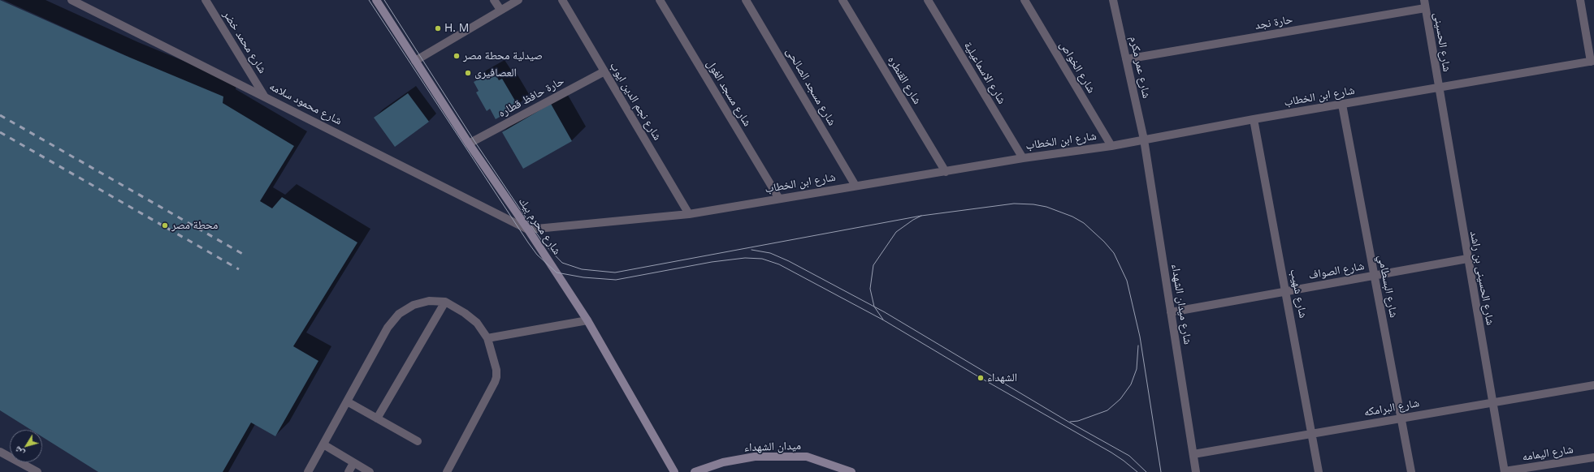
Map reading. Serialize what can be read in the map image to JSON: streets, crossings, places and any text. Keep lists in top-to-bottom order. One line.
{"streets":{"main road":["شارع محرم بيك","ميدان الشهداء"],"street":["حارة نجد","شارع محمد خضر","شارع الحسينى","شارع الخواص","شارع عمر مكرم","شارع الاسماعيلية","شارع القنطره","شارع مسجد الصالحى","شارع مسجد الغول","شارع ابن الخطاب","حارة حافظ قطاره","شارع نجم الدين ايوب","شارع محمود سلامه","شارع الصواف","شارع الحسينى بن راشد","شارع البسطامي","شارع شهيب","شارع ميدان الشهداء","شارع البرامكه","شارع اليمامه"]},"crossings":[["حارة نجد","شارع الحسينى"],["حارة نجد","شارع عمر مكرم"],["شارع محمد خضر","شارع محمود سلامه"],["شارع الحسينى","شارع ابن الخطاب"],["شارع الحسينى","شارع الحسينى بن راشد"],["شارع الخواص","شارع ابن الخطاب"],["شارع عمر مكرم","شارع ابن الخطاب"],["شارع عمر مكرم","شارع ميدان الشهداء"],["شارع الاسماعيلية","شارع ابن الخطاب"],["شارع القنطره","شارع ابن الخطاب"],["شارع مسجد الصالحى","شارع ابن الخطاب"],["شارع مسجد الغول","شارع ابن الخطاب"],["شارع ابن الخطاب","شارع نجم الدين ايوب"],["شارع ابن الخطاب","شارع محمود سلامه"],["شارع ابن الخطاب","شارع محرم بيك"],["شارع ابن الخطاب","شارع الحسينى بن راشد"],["شارع ابن الخطاب","شارع البسطامي"],["شارع ابن الخطاب","شارع شهيب"],["شارع ابن الخطاب","شارع ميدان الشهداء"],["حارة حافظ قطاره","شارع نجم الدين ايوب"],["حارة حافظ قطاره","شارع محرم بيك"],["شارع محمود سلامه","شارع محرم بيك"],["شارع الصواف","شارع الحسينى بن راشد"],["شارع الصواف","شارع البسطامي"],["شارع الصواف","شارع شهيب"],["شارع الصواف","شارع ميدان الشهداء"],["شارع الحسينى بن راشد","شارع البرامكه"],["شارع الحسينى بن راشد","شارع اليمامه"],["شارع البسطامي","شارع البرامكه"],["شارع شهيب","شارع البرامكه"],["شارع ميدان الشهداء","شارع البرامكه"]],"places":["H. M","صيدلية محطة مصر","العصافيرى","محطة مصر","الشهداء"],"north":"bottom left"}
